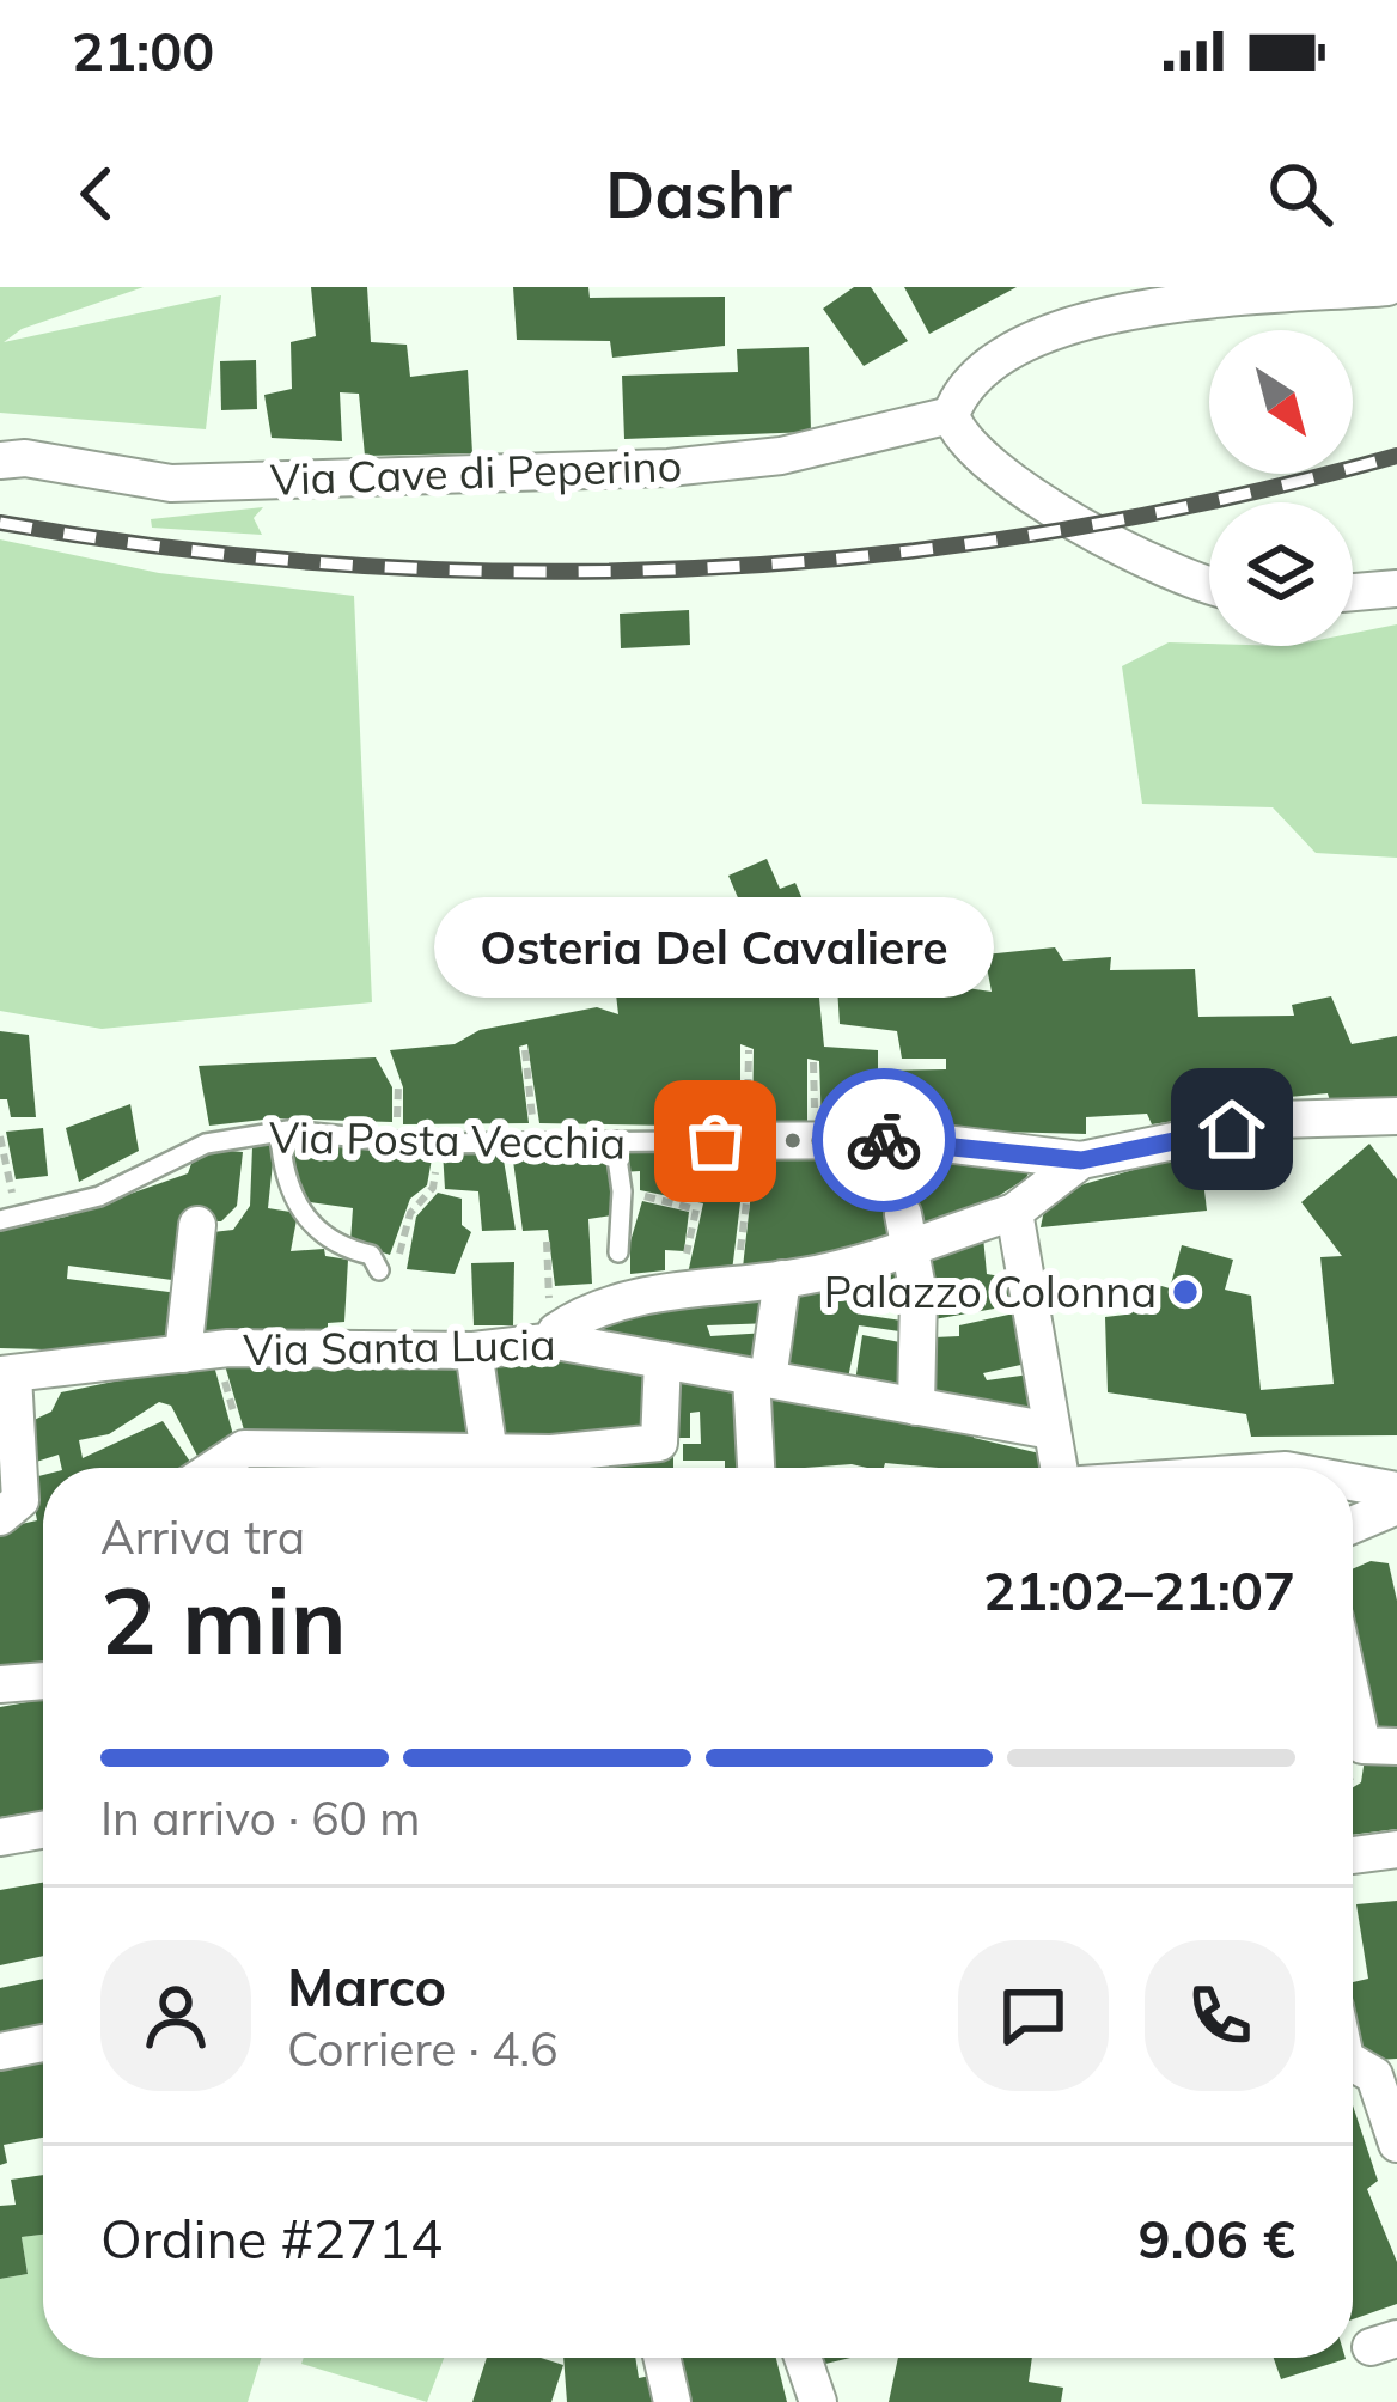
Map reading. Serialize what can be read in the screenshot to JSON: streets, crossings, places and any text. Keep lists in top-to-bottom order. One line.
{"streets":{"street":["Via Cave di Peperino","Via Posta Vecchia","Via Santa Lucia"]},"places":["Osteria Del Cavaliere","Palazzo Colonna"],"north":"bottom right","page":{"status":"21:00","header":"Dashr","bubble":"Osteria Del Cavaliere","heading":["2 min","Arriva tra","21:02–21:07"],"panel":["Marco","Corriere · 4.6","Ordine #2714","9.06 €"],"bar":"In arrivo · 60 m"}}
